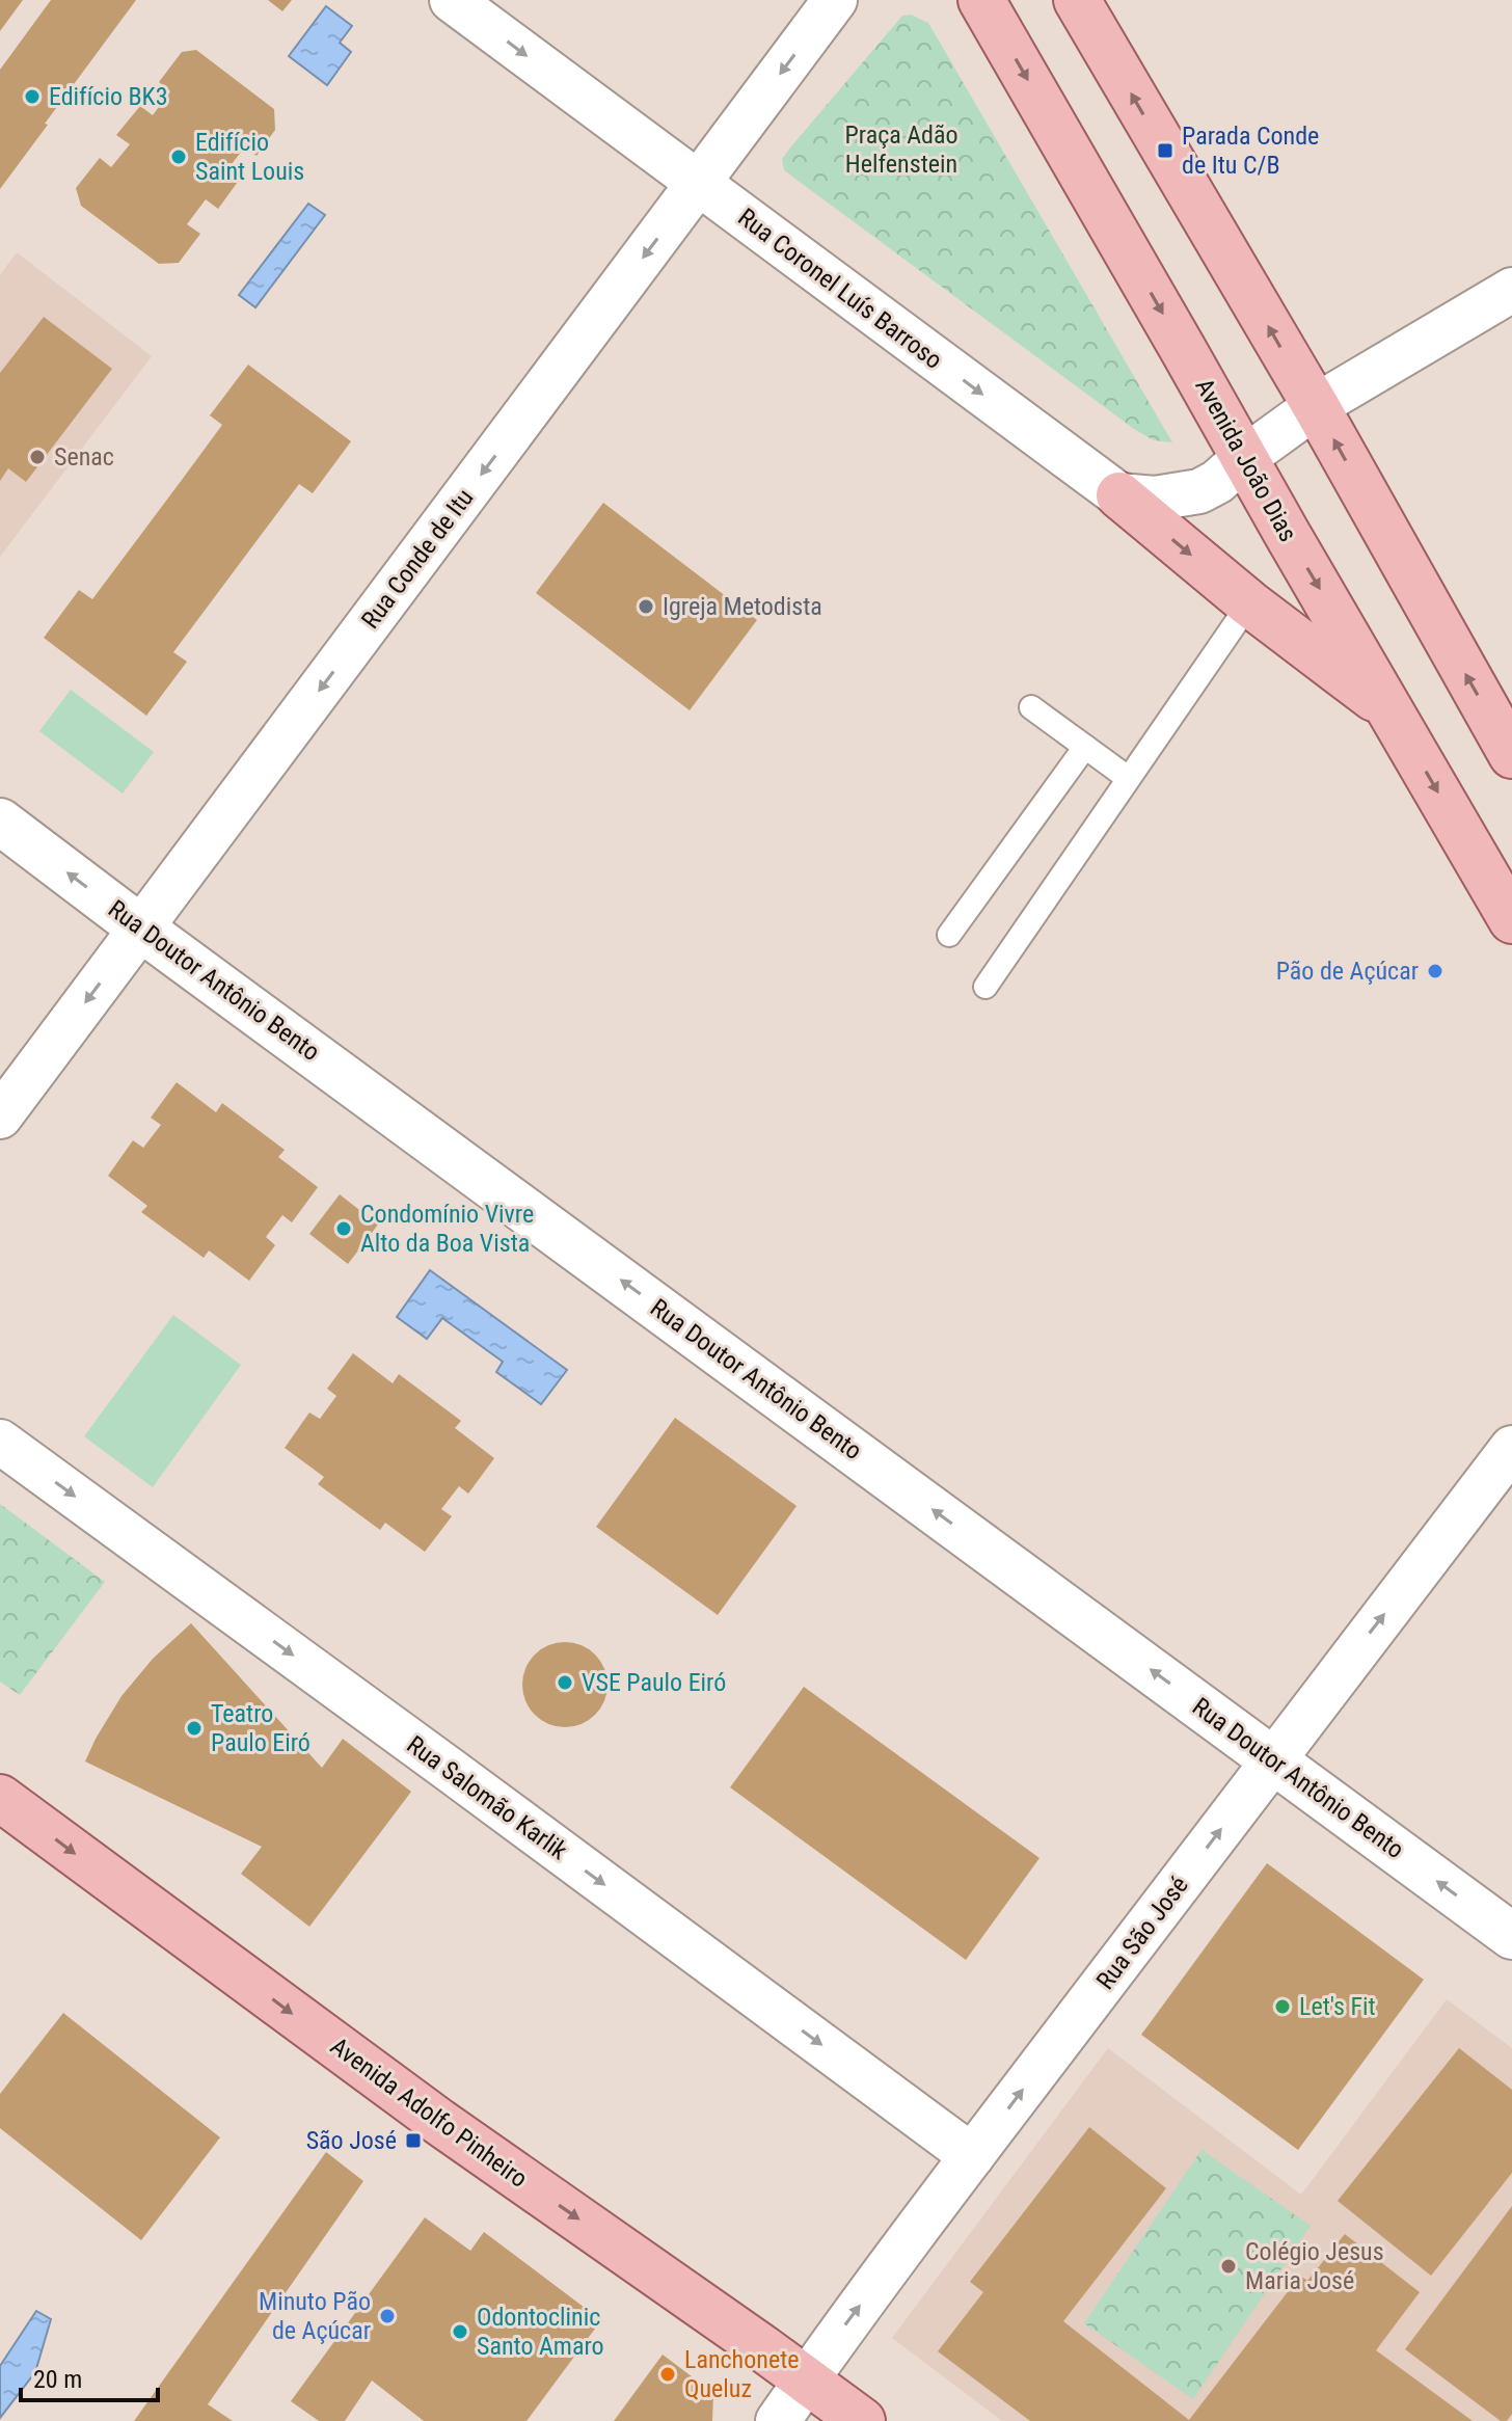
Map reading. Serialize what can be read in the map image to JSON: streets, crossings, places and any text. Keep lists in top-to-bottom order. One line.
{"streets":{"main road":["Avenida João Dias","Avenida Adolfo Pinheiro"],"street":["Rua Coronel Luís Barroso","Rua Conde de Itu","Rua Doutor Antônio Bento","Rua Salomão Karlik","Rua São José"]},"crossings":[["Rua Coronel Luís Barroso","Rua Conde de Itu"],["Rua Conde de Itu","Rua Doutor Antônio Bento"],["Rua Doutor Antônio Bento","Rua São José"],["Rua Salomão Karlik","Rua São José"],["Rua São José","Avenida Adolfo Pinheiro"]],"one_way":["Rua Coronel Luís Barroso","Rua Conde de Itu","Rua Doutor Antônio Bento","Rua Salomão Karlik","Rua São José","Avenida Adolfo Pinheiro"],"parks":["Praça Adão Helfenstein"],"places":{"other":["Edifício BK3","Edifício Saint Louis","Senac","Igreja Metodista","Pão de Açúcar","Condomínio Vivre Alto da Boa Vista","VSE Paulo Eiró","Teatro Paulo Eiró","Let's Fit","Colégio Jesus Maria José","Minuto Pão de Açúcar","Odontoclinic Santo Amaro","Lanchonete Queluz"],"transit":["Parada Conde de Itu C/B","São José"]},"scale_bar":"20 m"}
